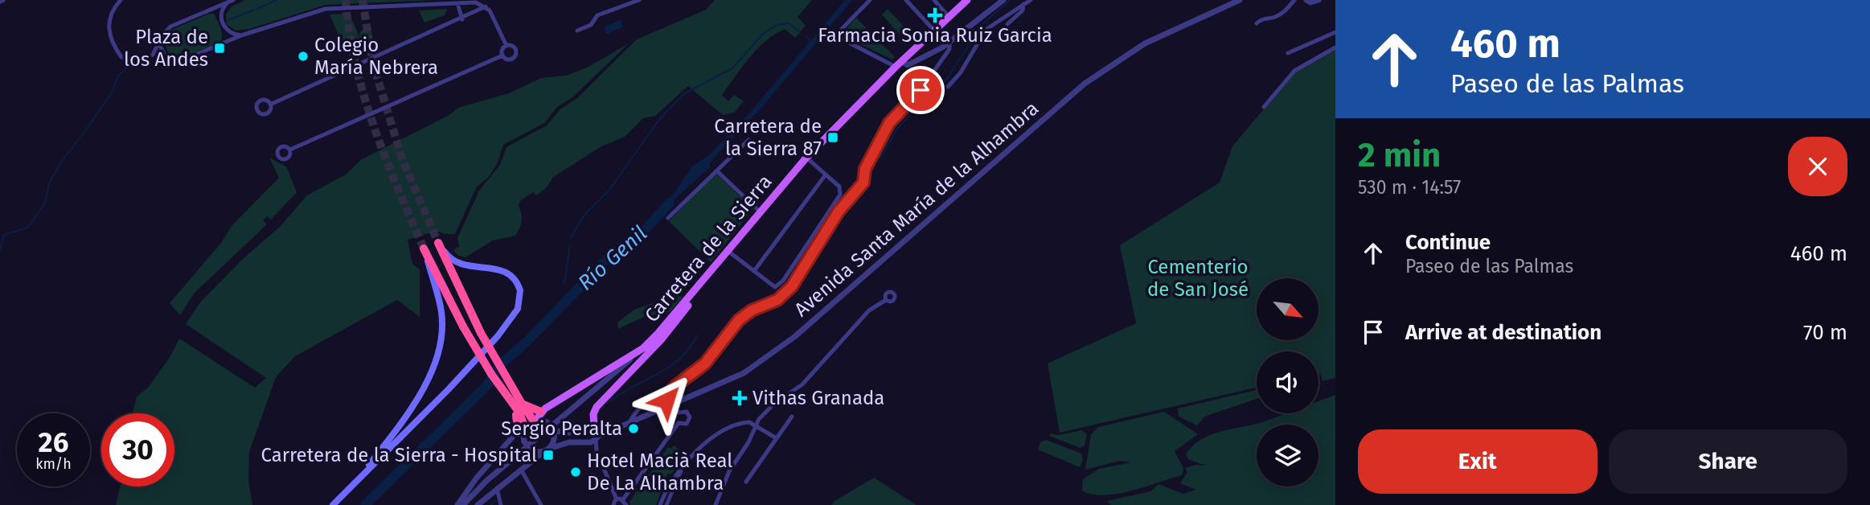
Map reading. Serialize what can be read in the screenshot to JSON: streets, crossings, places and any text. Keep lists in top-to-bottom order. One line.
{"streets":{"main road":["Carretera de la Sierra"],"street":["Avenida Santa María de la Alhambra"]},"water":["Río Genil"],"parks":["Cementerio de San José"],"places":{"health":["Farmacia Sonia Ruiz Garcia","Vithas Granada"],"transit":["Plaza de los Andes","Carretera de la Sierra 87","Carretera de la Sierra - Hospital"],"other":["Colegio María Nebrera","Sergio Peralta","Hotel Macià Real De La Alhambra"]},"north":"bottom right","page":{"turn":["460 m","Paseo de las Palmas"],"heading":["2 min","530 m · 14:57"],"list":[{"name":"Continue","note":"Paseo de las Palmas","value":"460 m"},{"name":"Arrive at destination","value":"70 m"}],"speed":"26 km/h","limit":"30","buttons":["Exit","Share"]}}
